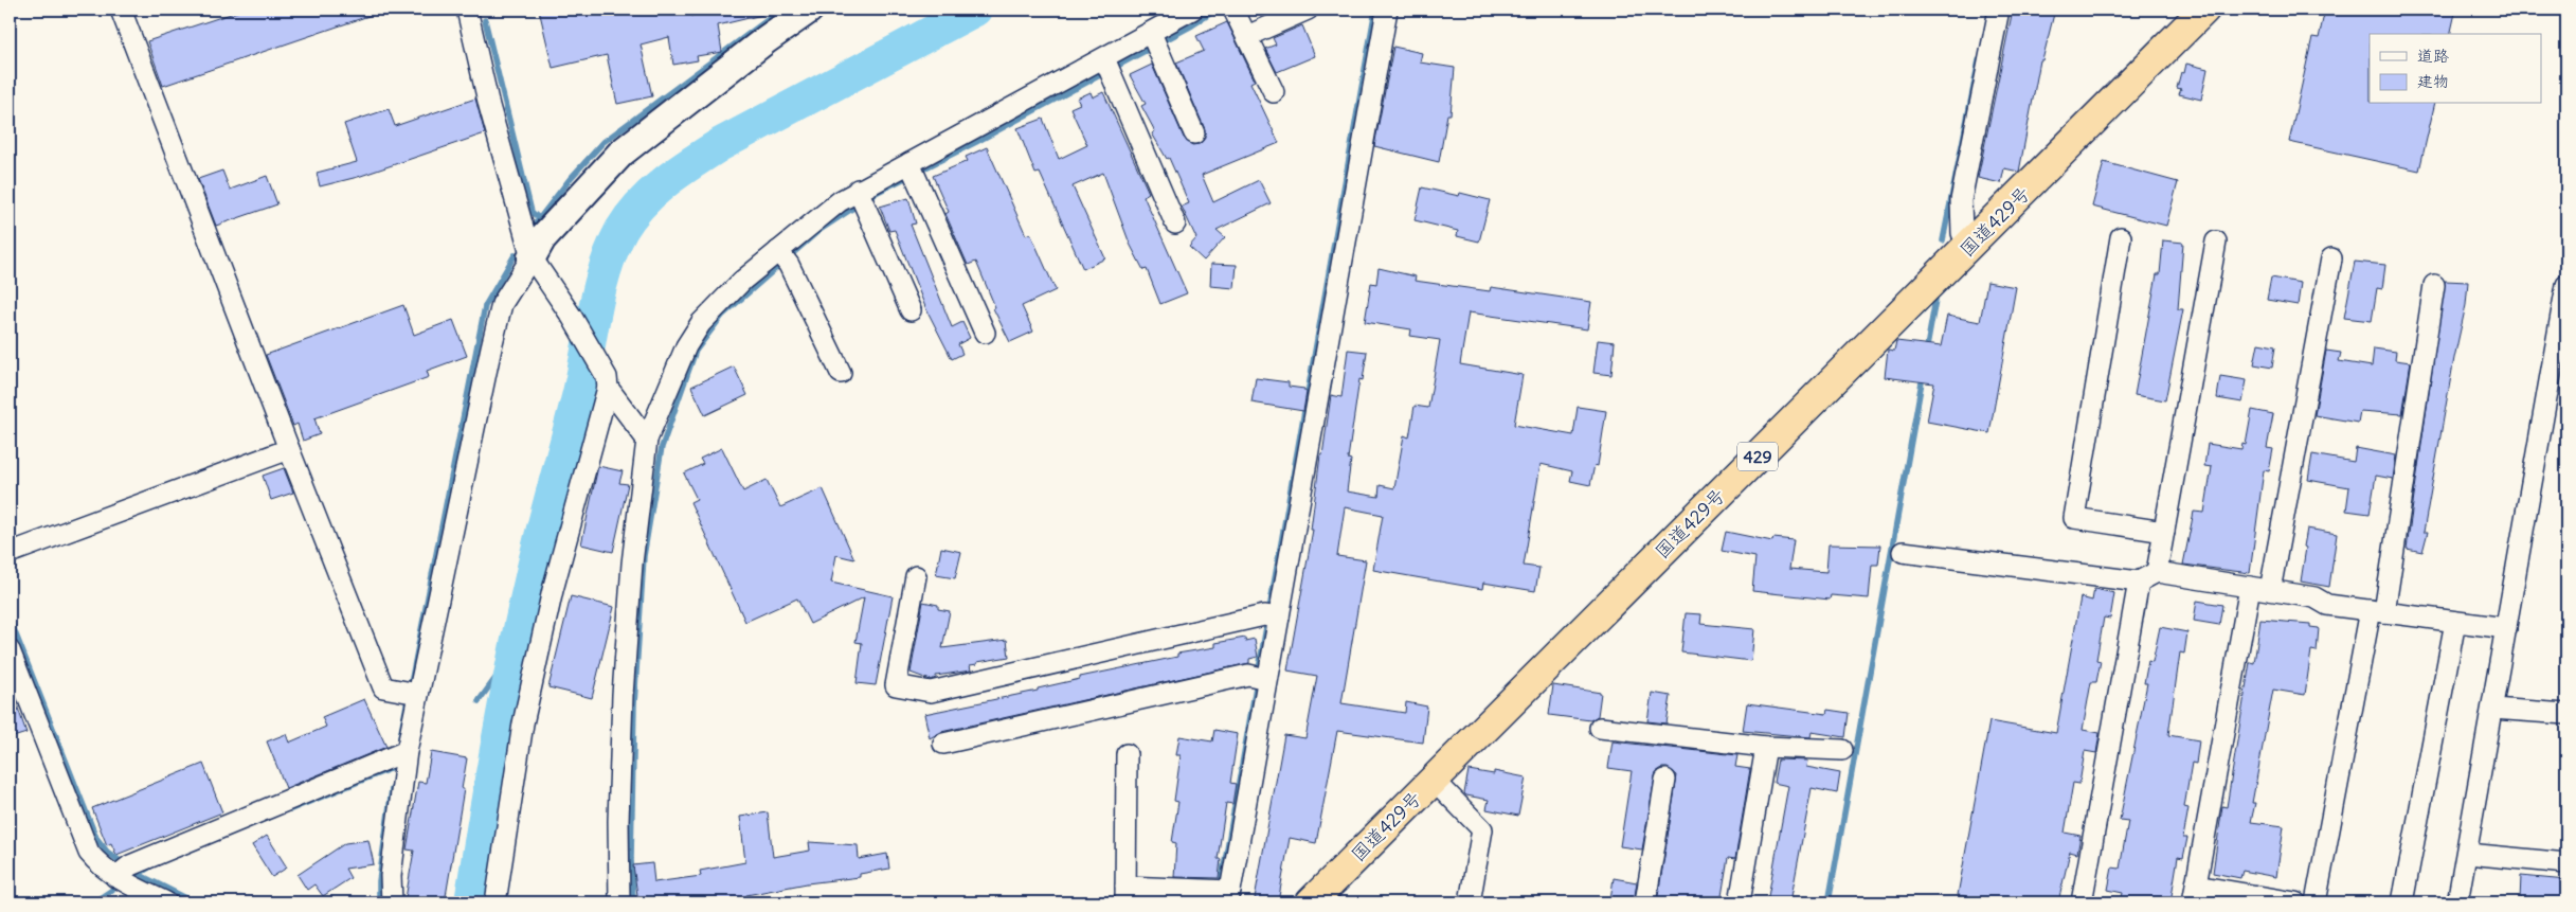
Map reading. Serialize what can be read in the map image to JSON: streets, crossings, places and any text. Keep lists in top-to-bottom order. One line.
{"streets":{"highway":["国道429号","429"]},"legend":["道路","建物"]}
